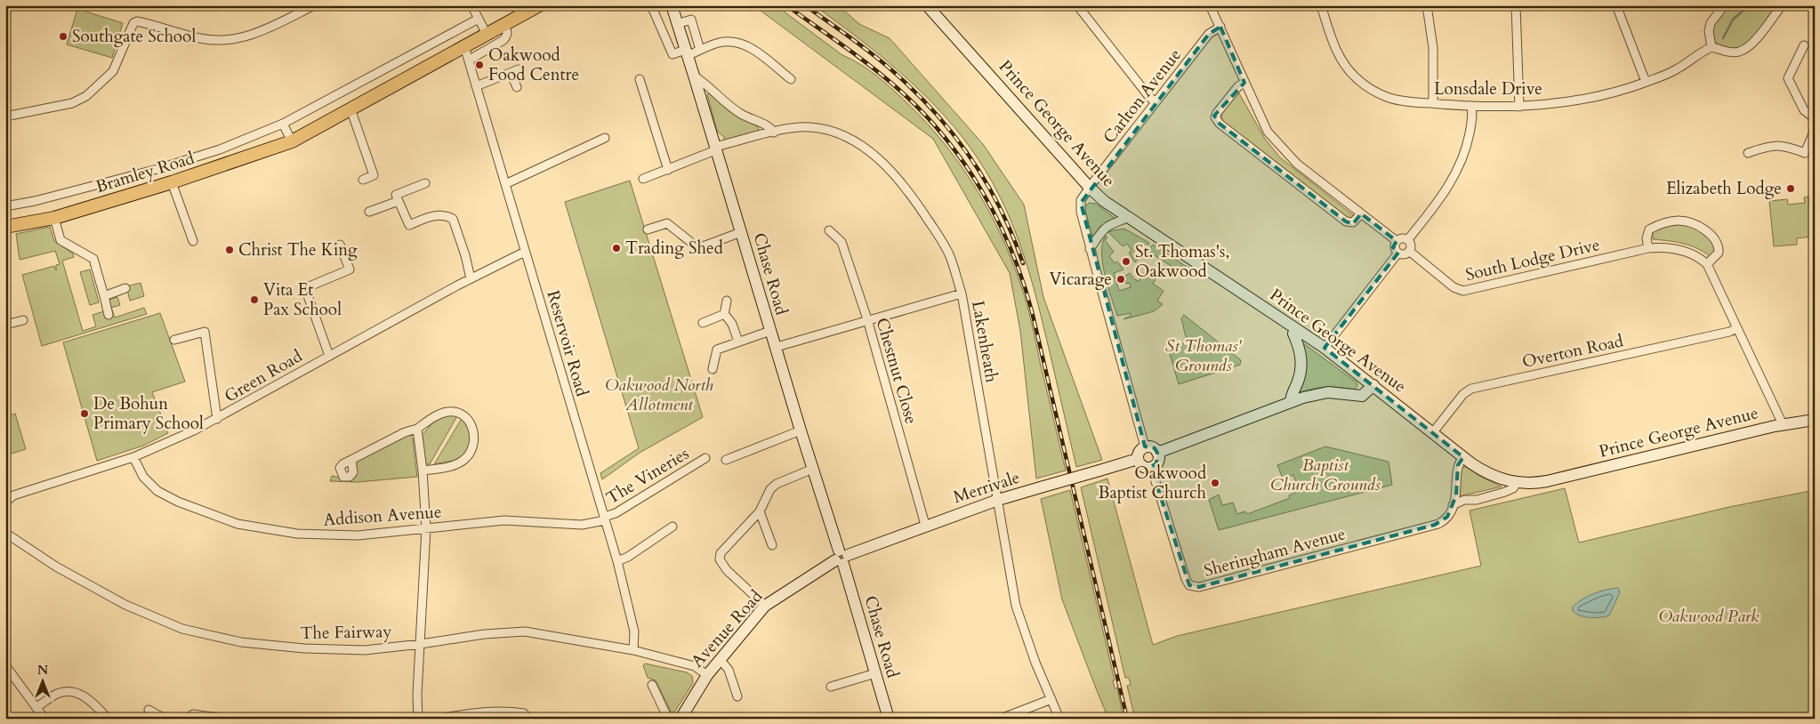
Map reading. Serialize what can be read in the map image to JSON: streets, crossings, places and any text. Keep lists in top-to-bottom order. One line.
{"streets":{"main road":["Bramley Road"],"street":["Lonsdale Drive","Carlton Avenue","Prince George Avenue","South Lodge Drive","Chase Road","Lakenheath","Reservoir Road","Overton Road","Chestnut Close","Green Road","The Vineries","Merrivale","Addison Avenue","Sheringham Avenue","Avenue Road","The Fairway"]},"crossings":[["Carlton Avenue","Prince George Avenue"],["Prince George Avenue","Overton Road"],["Prince George Avenue","Sheringham Avenue"],["Bramley Road","Reservoir Road"],["Chase Road","Lakenheath"],["Chase Road","Merrivale"],["Chase Road","Avenue Road"],["Lakenheath","Merrivale"],["Reservoir Road","Green Road"],["Reservoir Road","The Vineries"],["Reservoir Road","Addison Avenue"],["Reservoir Road","The Fairway"],["Chestnut Close","Merrivale"],["Green Road","Addison Avenue"],["The Vineries","Addison Avenue"],["Merrivale","Sheringham Avenue"],["Merrivale","Avenue Road"],["Avenue Road","The Fairway"]],"parks":["St Thomas' Grounds","Oakwood North Allotment","Baptist Church Grounds","Oakwood Park"],"places":["Southgate School","Oakwood Food Centre","Elizabeth Lodge","Trading Shed","Christ The King","St. Thomas's, Oakwood","Vicarage","Vita Et Pax School","De Bohun Primary School","Oakwood Baptist Church"],"north":"top"}
